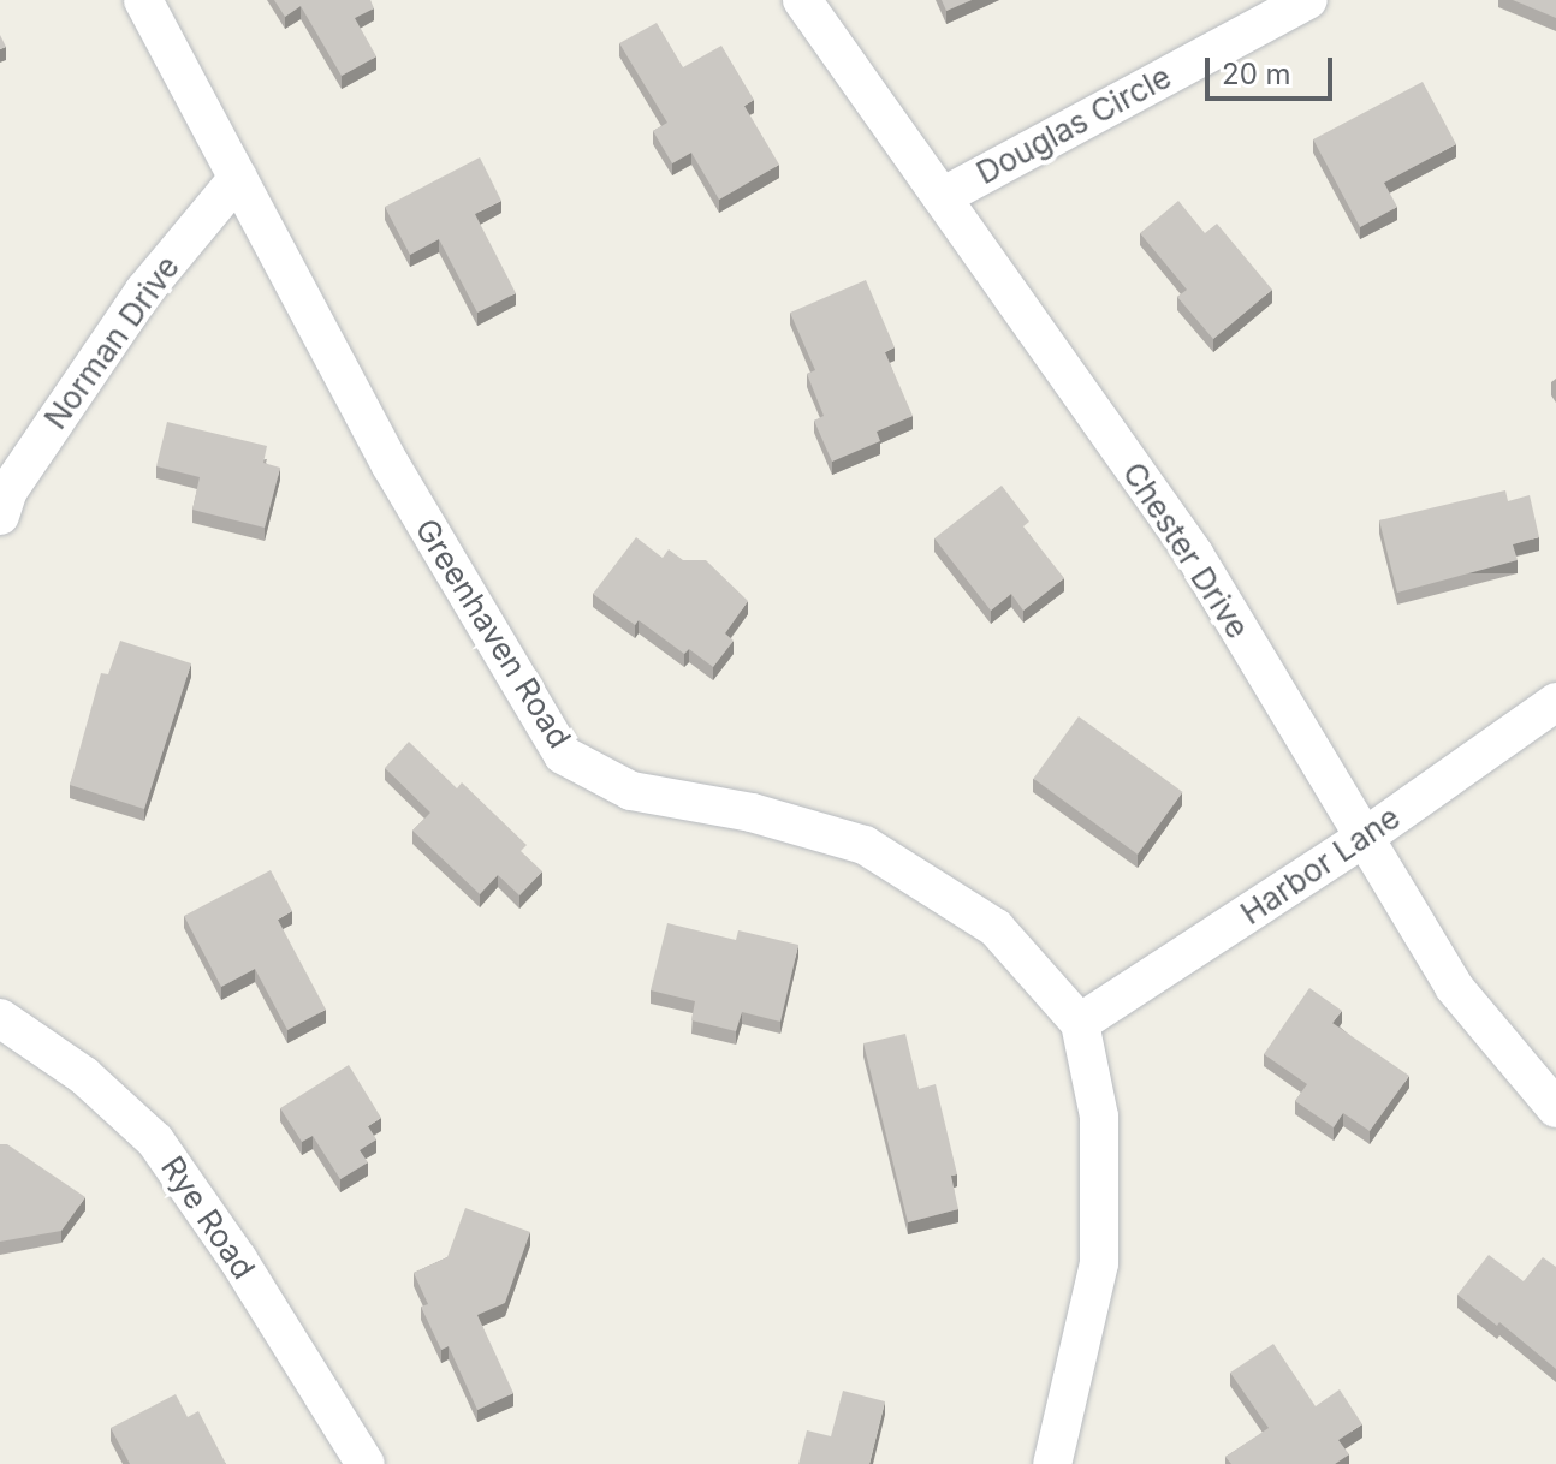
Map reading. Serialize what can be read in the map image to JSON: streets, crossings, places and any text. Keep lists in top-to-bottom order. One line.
{"streets":{"street":["Douglas Circle","Norman Drive","Chester Drive","Greenhaven Road","Harbor Lane","Rye Road"]},"crossings":[["Douglas Circle","Chester Drive"],["Norman Drive","Greenhaven Road"],["Chester Drive","Harbor Lane"],["Greenhaven Road","Harbor Lane"]],"scale_bar":"20 m"}
